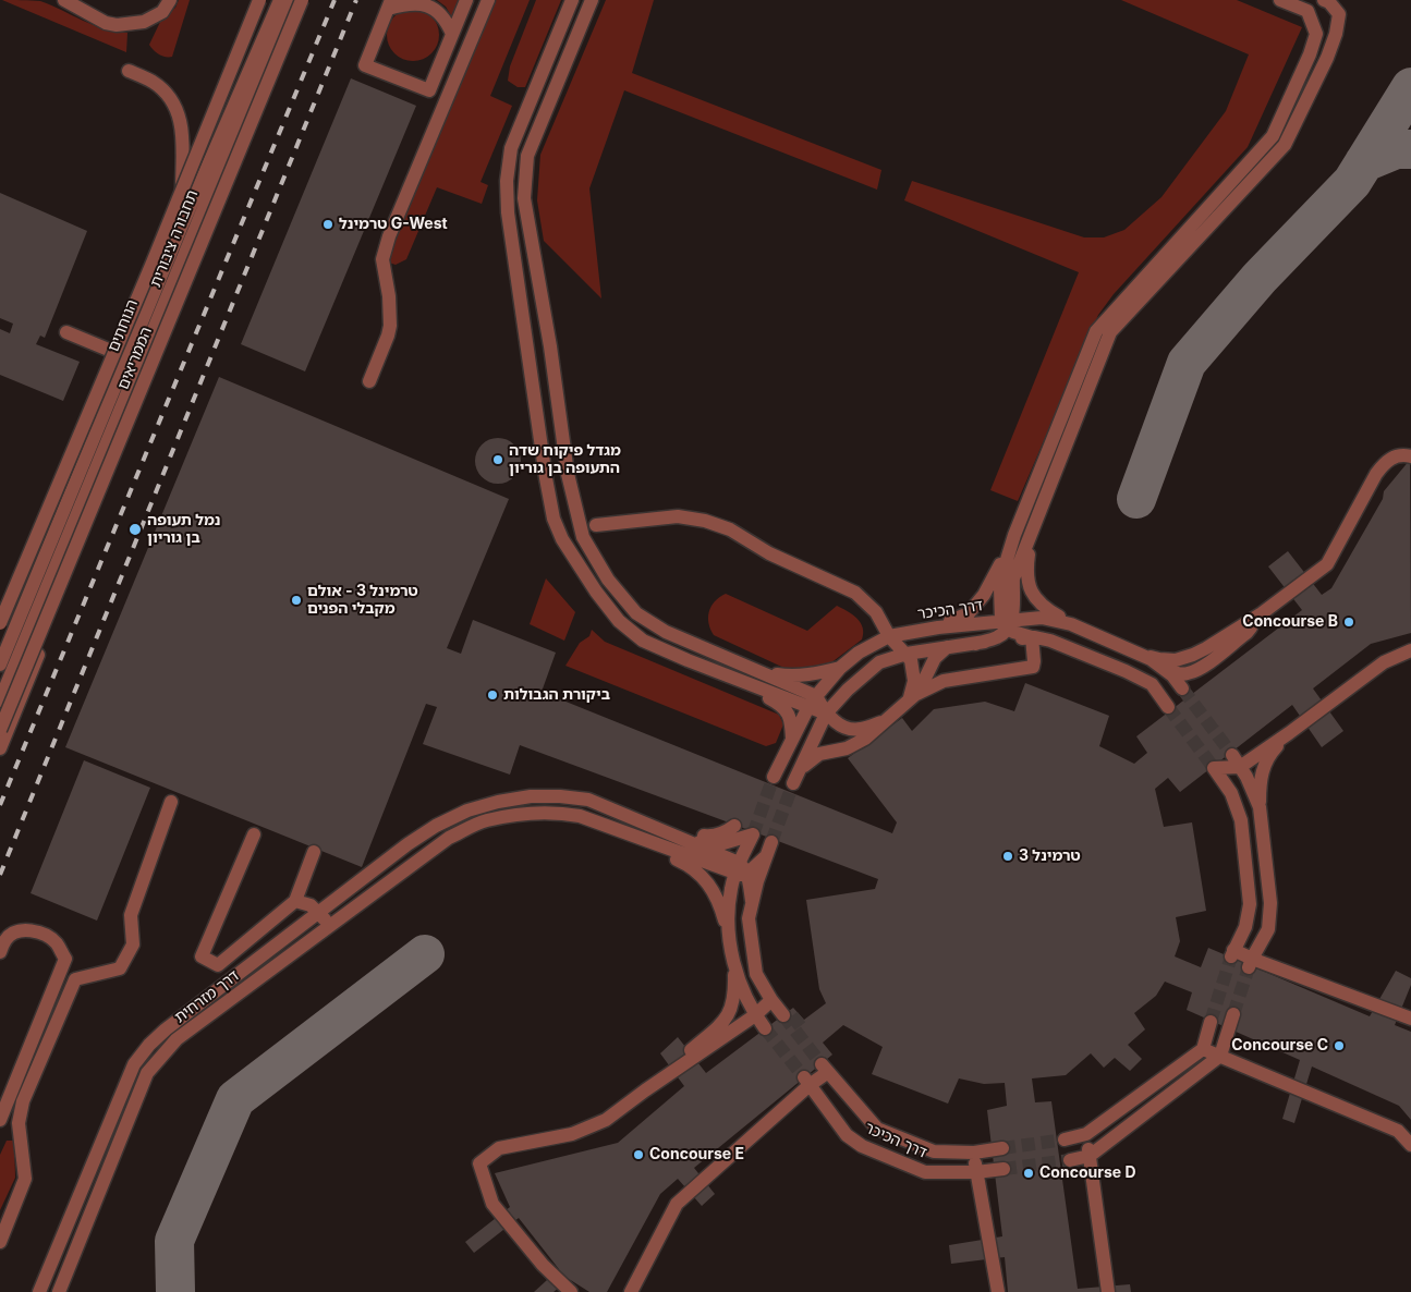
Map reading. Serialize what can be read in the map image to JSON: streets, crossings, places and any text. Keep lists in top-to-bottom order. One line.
{"streets":{"street":["תחבורה ציבורית","הנוחתים","הממריאים","דרך הכיכר","דרך מזרחית"]},"places":["טרמינל G-West","מגדל פיקוח שדה התעופה בן גוריון","נמל תעופה בן גוריון","טרמינל 3 - אולם מקבלי הפנים","Concourse B","ביקורת הגבולות","טרמינל 3","Concourse C","Concourse E","Concourse D"]}
